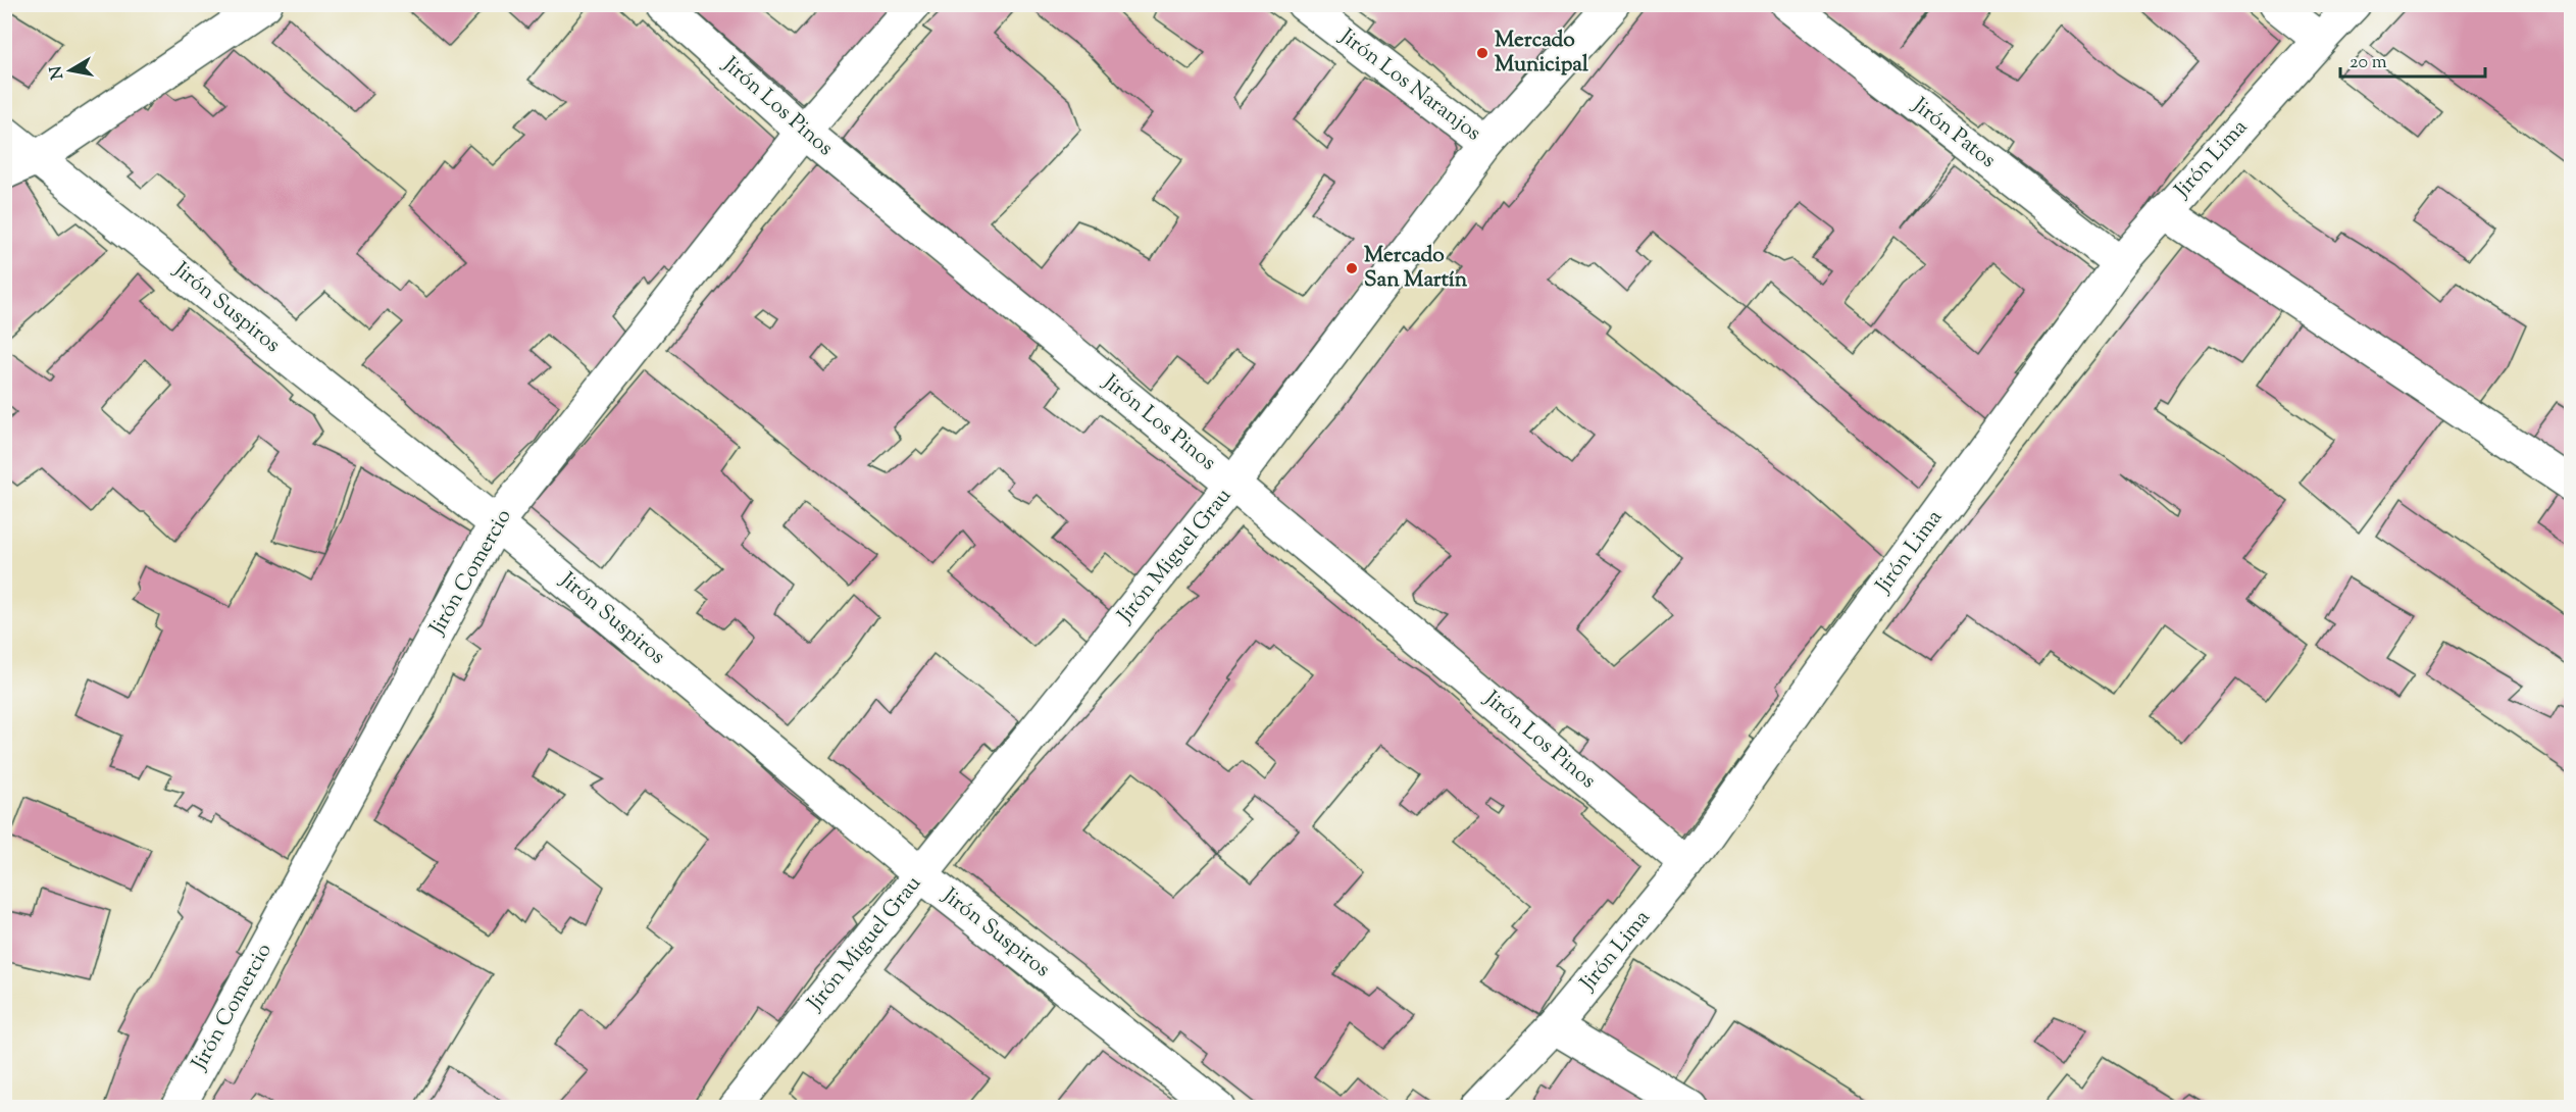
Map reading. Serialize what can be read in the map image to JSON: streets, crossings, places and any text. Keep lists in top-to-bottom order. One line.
{"streets":{"street":["Jirón Los Naranjos","Jirón Los Pinos","Jirón Patos","Jirón Lima","Jirón Suspiros","Jirón Miguel Grau","Jirón Comercio"]},"crossings":[["Jirón Los Naranjos","Jirón Miguel Grau"],["Jirón Los Pinos","Jirón Lima"],["Jirón Los Pinos","Jirón Miguel Grau"],["Jirón Los Pinos","Jirón Comercio"],["Jirón Patos","Jirón Lima"],["Jirón Suspiros","Jirón Miguel Grau"],["Jirón Suspiros","Jirón Comercio"]],"places":["Mercado Municipal","Mercado San Martín"],"scale_bar":"20 m","north":"left"}
